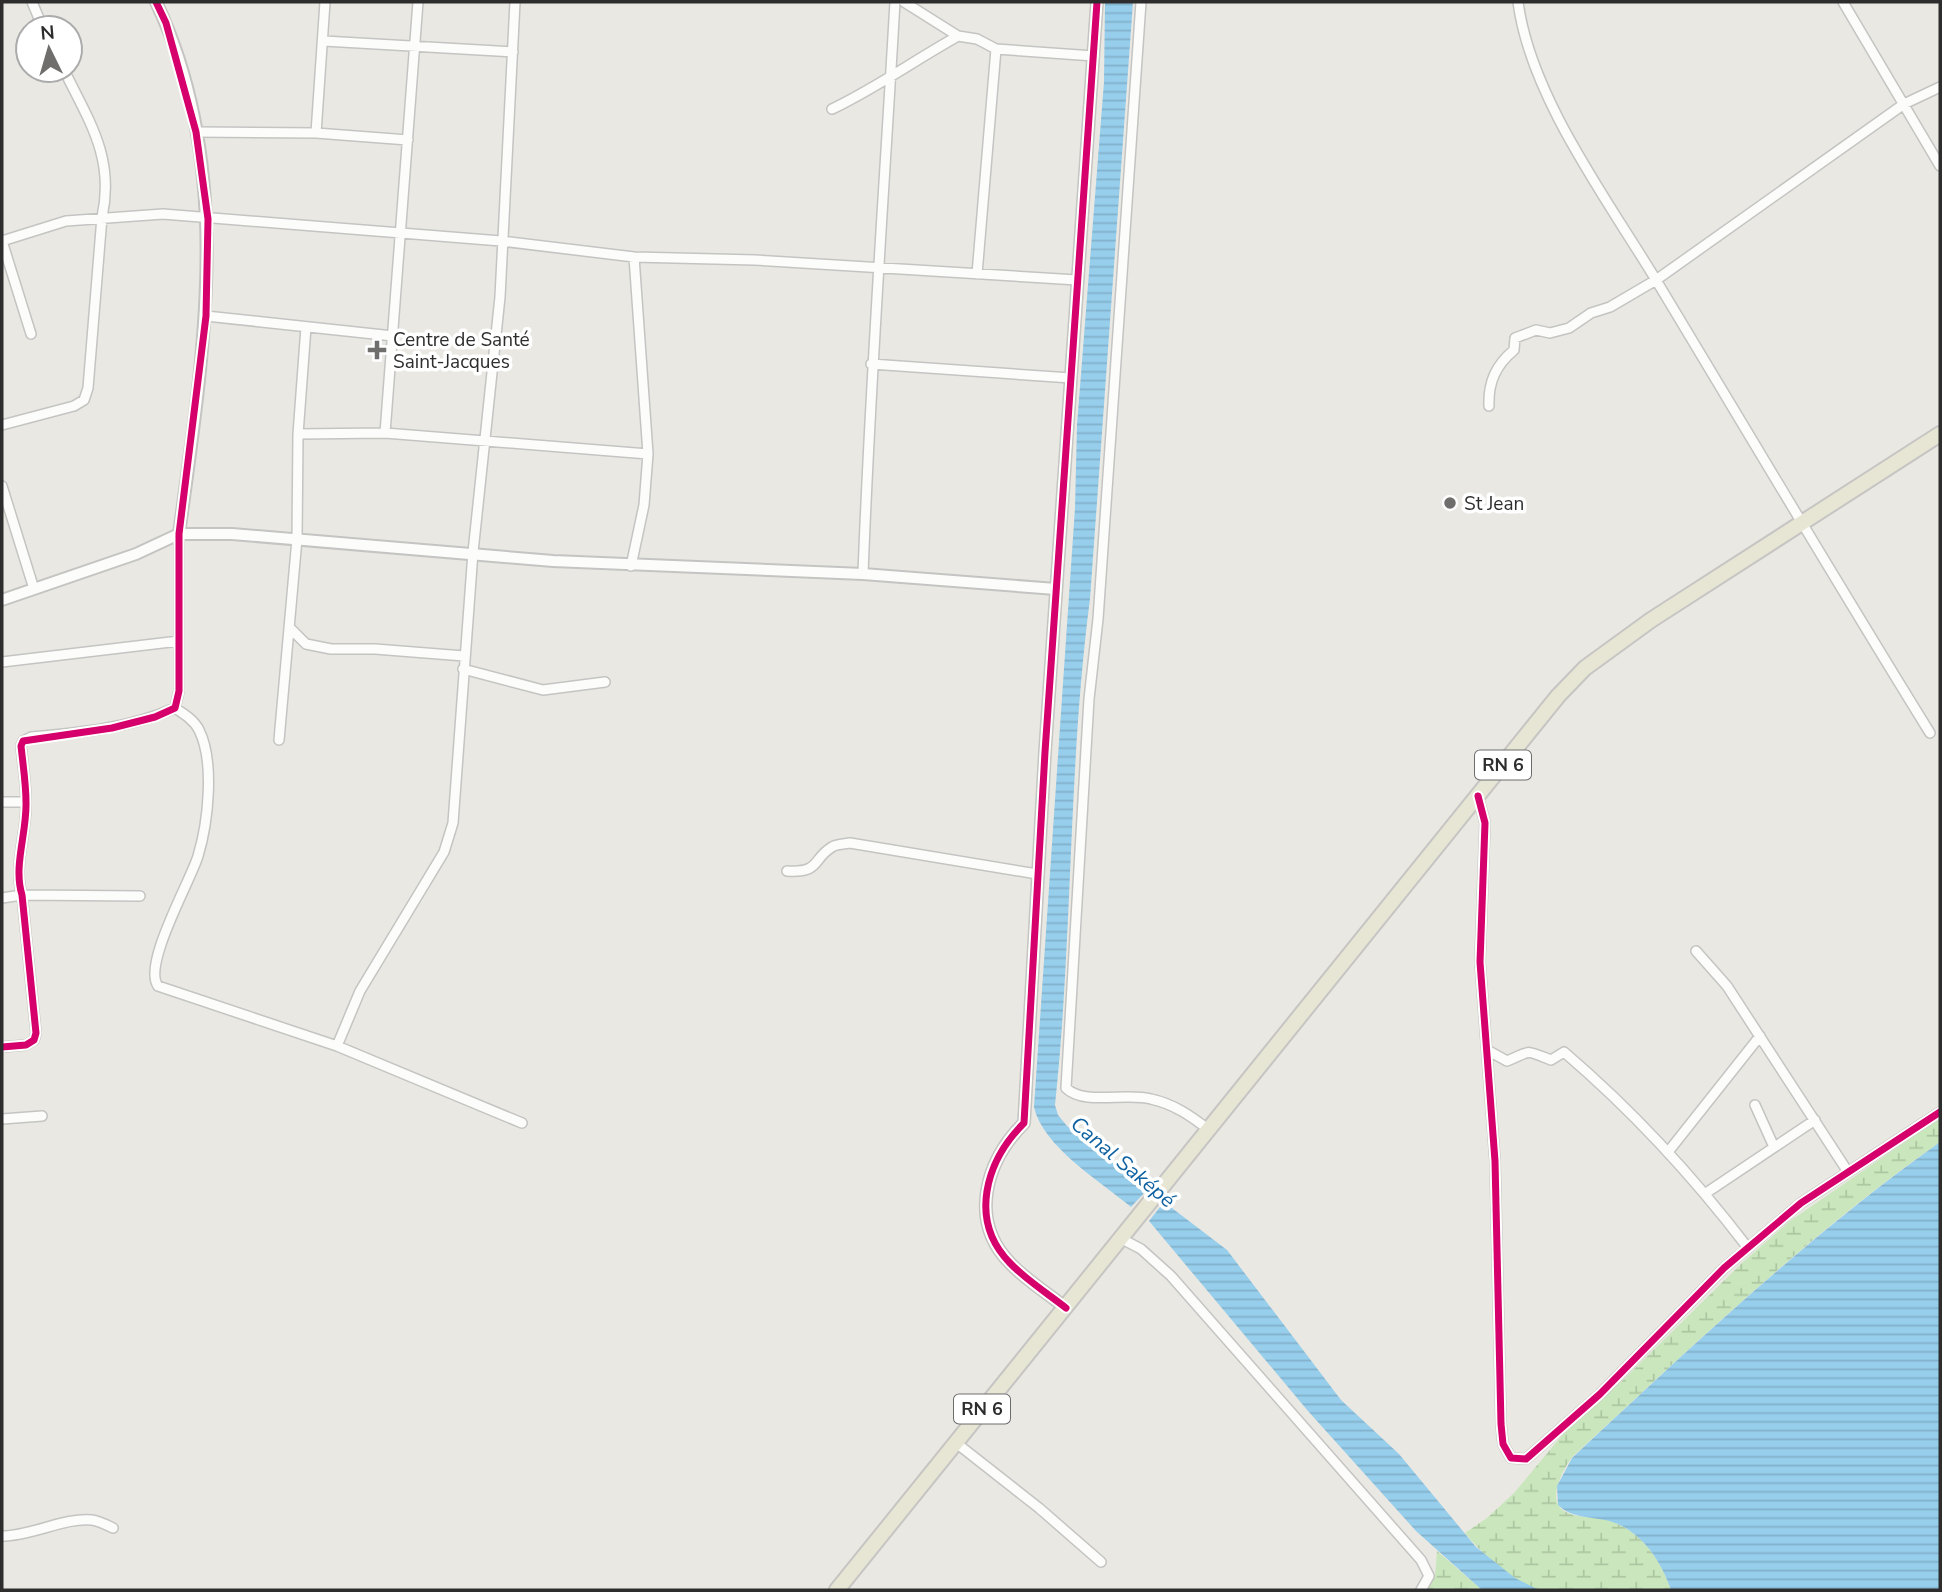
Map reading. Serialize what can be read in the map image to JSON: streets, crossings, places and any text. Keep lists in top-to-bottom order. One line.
{"streets":{"main road":["RN 6"]},"water":["Canal Saképé"],"places":{"health":["Centre de Santé Saint-Jacques"],"other":["St Jean"]},"north":"top"}
